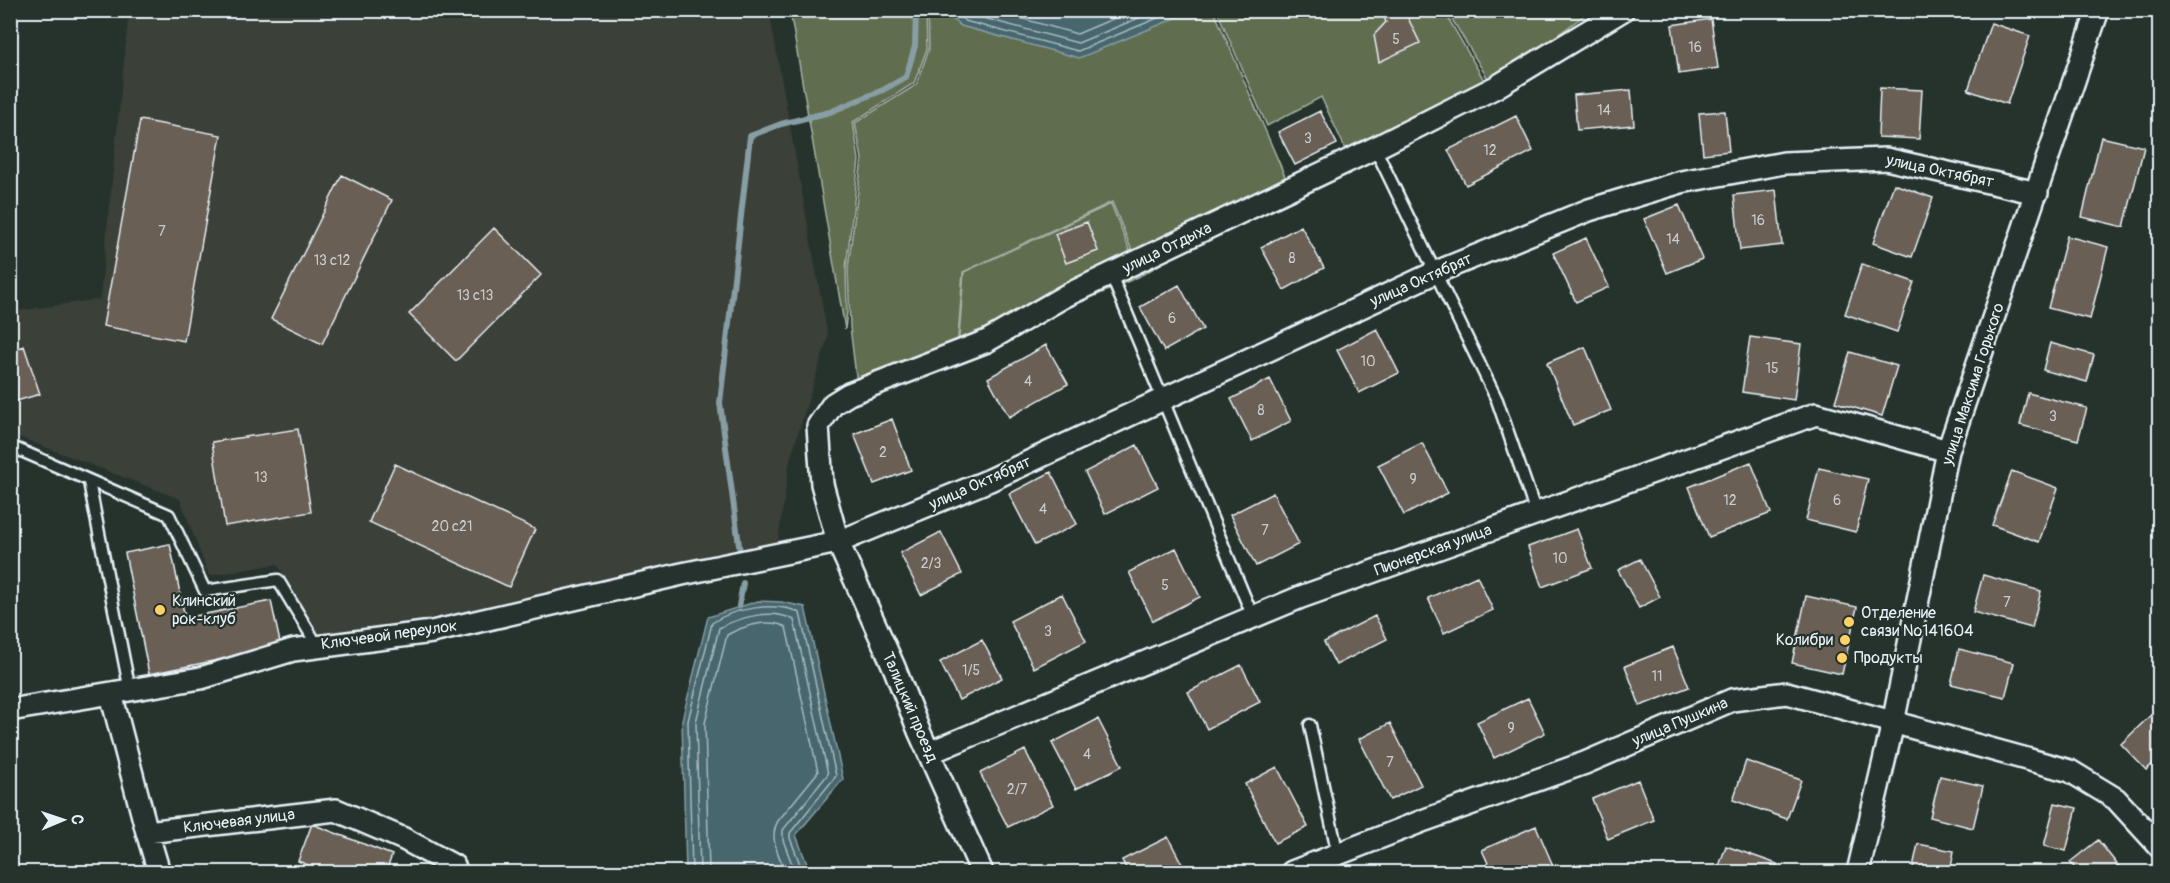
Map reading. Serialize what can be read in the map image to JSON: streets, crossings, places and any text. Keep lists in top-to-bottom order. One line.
{"streets":{"street":["улица Октябрят","улица Отдыха","улица Максима Горького","Пионерская улица","Ключевой переулок","Талицкий проезд","улица Пушкина","Ключевая улица"]},"crossings":[["улица Октябрят","улица Отдыха"],["улица Октябрят","улица Максима Горького"],["улица Октябрят","Ключевой переулок"],["улица Октябрят","Талицкий проезд"],["улица Отдыха","Ключевой переулок"],["улица Отдыха","Талицкий проезд"],["улица Максима Горького","Пионерская улица"],["улица Максима Горького","улица Пушкина"],["Пионерская улица","Талицкий проезд"],["Ключевой переулок","Талицкий проезд"]],"places":["Клинский рок-клуб","Отделение связи №141604","Колибри","Продукты"],"house_numbers":["5","16","14","3","12","16","7","14","8","13 с12","13 с13","6","10","15","4","8","3","2","13","9","12","6","4","20 с21","7","10","2/3","5","7","3","1/5","11","9","4","7","2/7"],"north":"right"}
